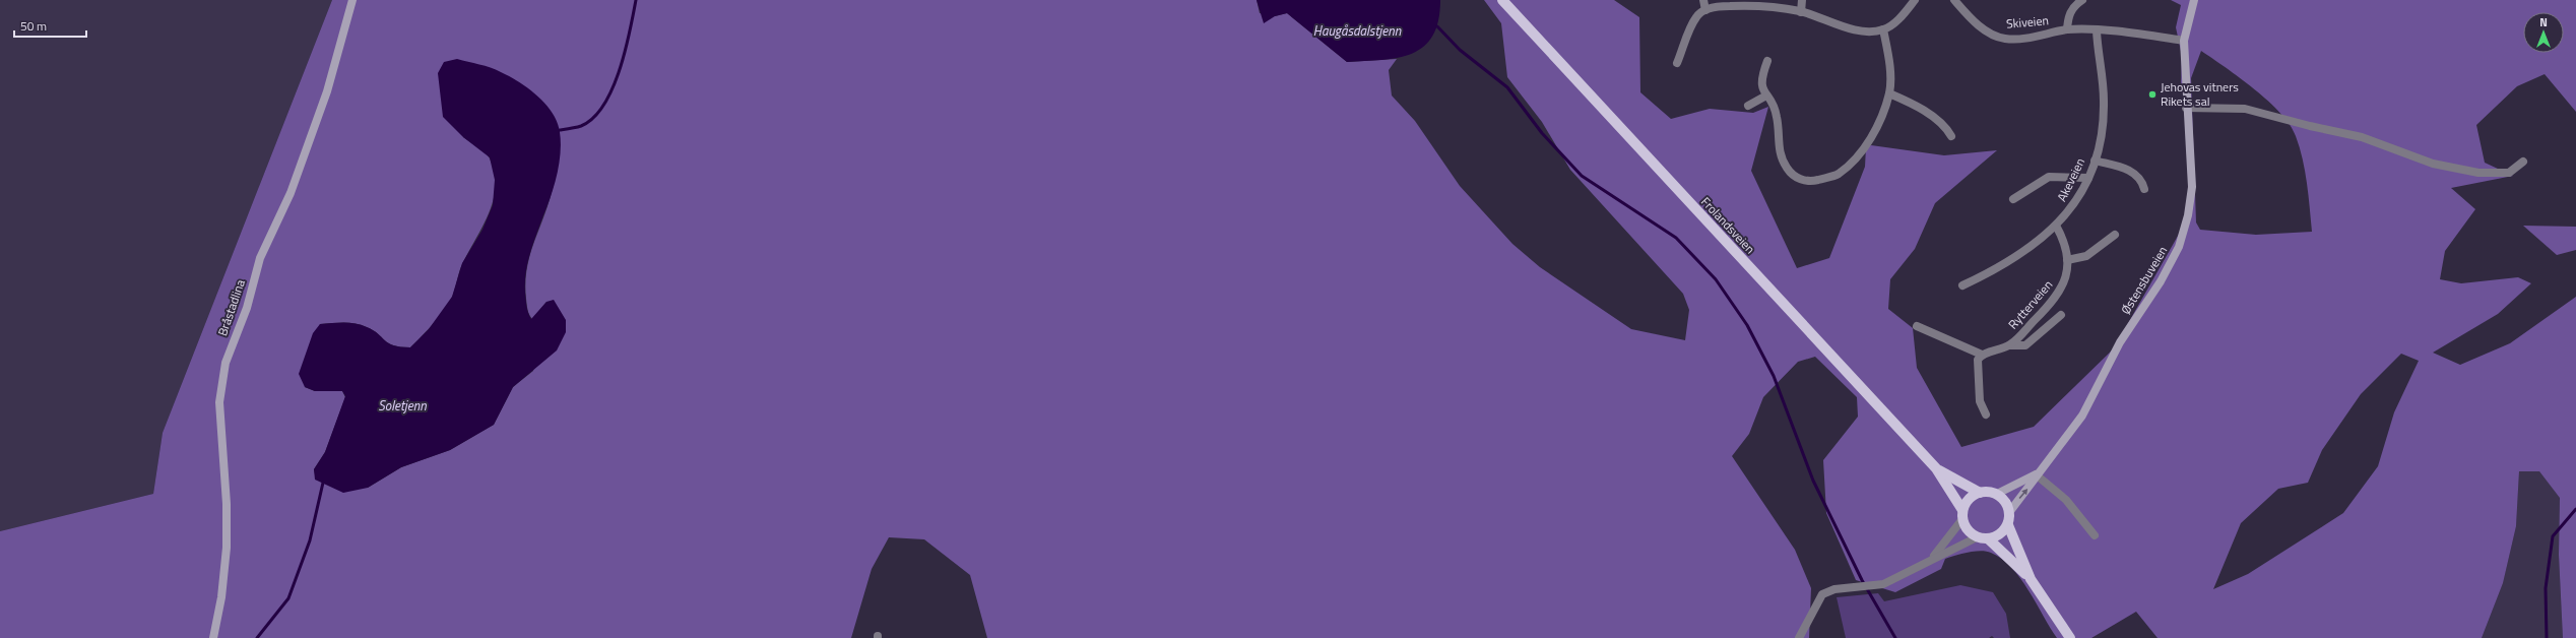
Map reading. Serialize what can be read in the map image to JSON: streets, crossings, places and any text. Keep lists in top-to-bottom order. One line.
{"streets":{"main road":["Frolandsveien","Østensbuveien","Bråstadlina"],"street":["Skiveien","Akeveien","Rytterveien"]},"crossings":[["Skiveien","Akeveien"],["Skiveien","Østensbuveien"],["Akeveien","Rytterveien"],["Frolandsveien","Østensbuveien"]],"water":["Haugåsdalstjenn","Soletjenn"],"places":["Jehovas vitners Rikets sal"],"scale_bar":"50 m","north":"top"}
